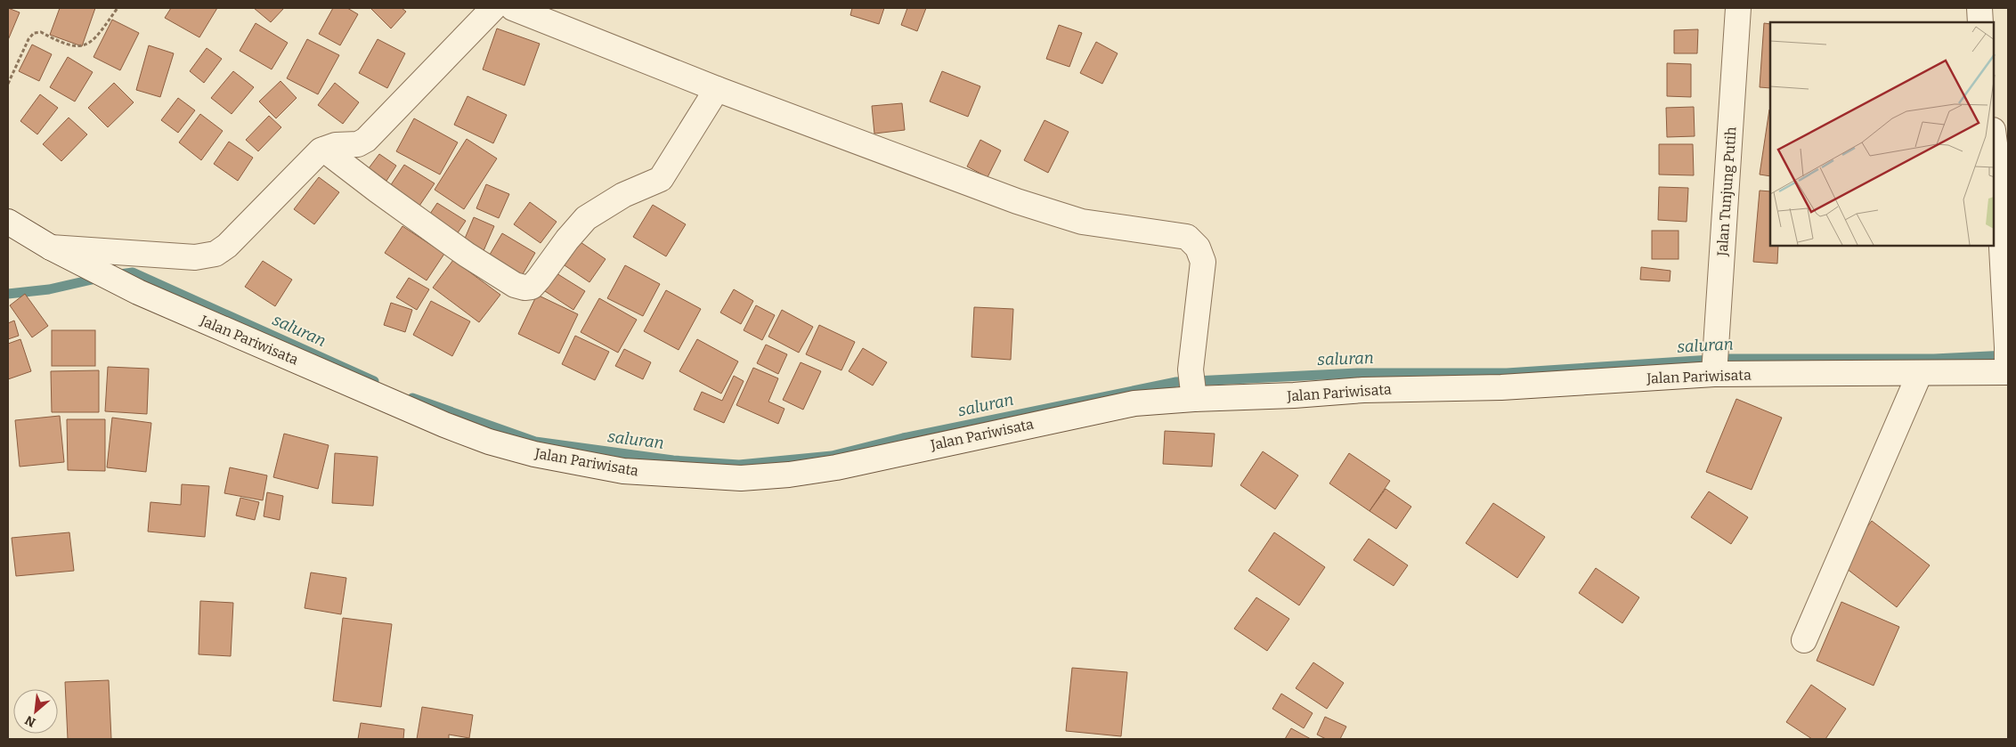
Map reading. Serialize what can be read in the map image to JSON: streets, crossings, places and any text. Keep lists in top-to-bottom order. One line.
{"streets":{"street":["Jalan Tunjung Putih","Jalan Pariwisata"]},"crossings":[["Jalan Tunjung Putih","Jalan Pariwisata"]],"water":["saluran"],"north":"bottom left"}
